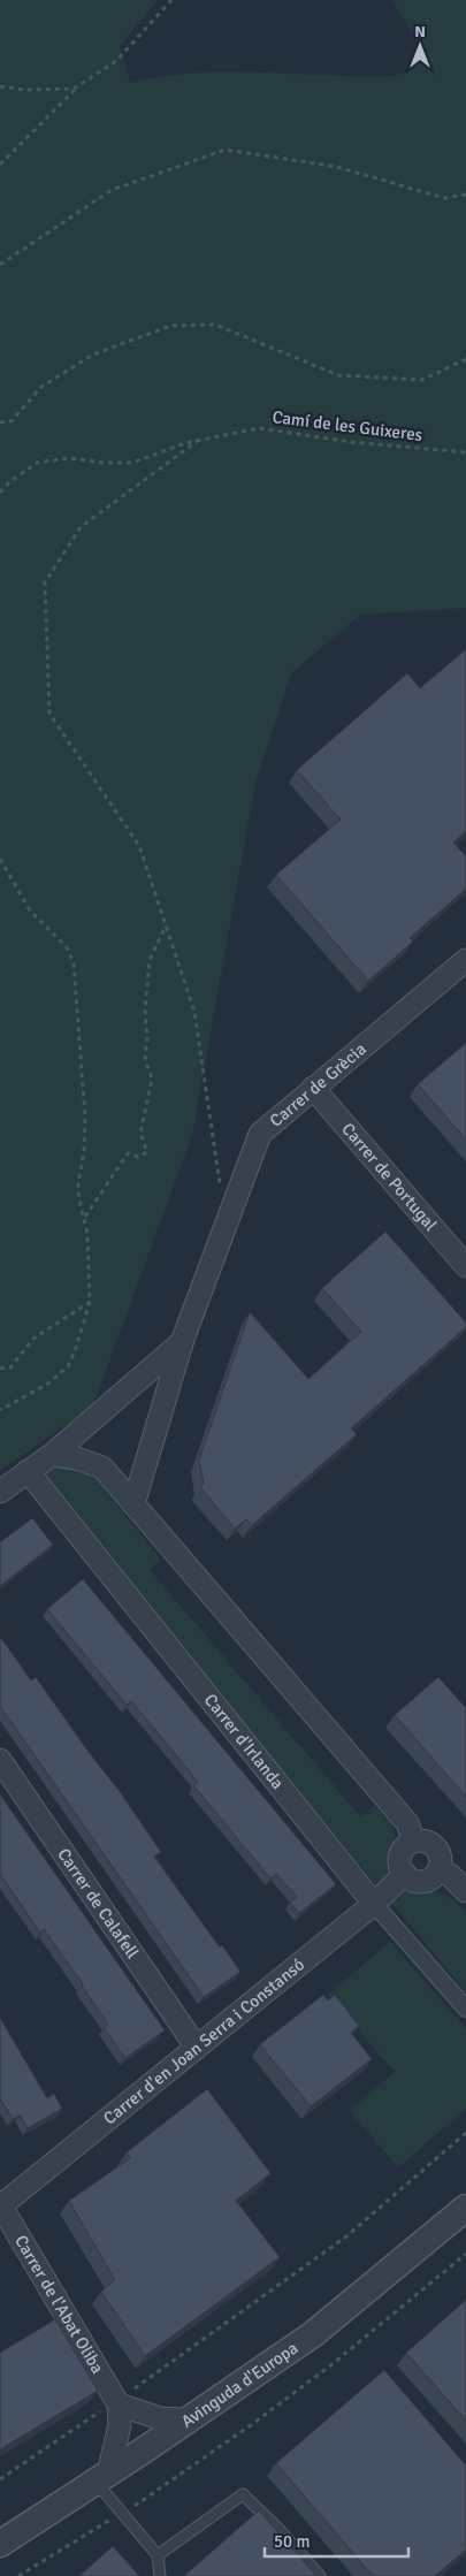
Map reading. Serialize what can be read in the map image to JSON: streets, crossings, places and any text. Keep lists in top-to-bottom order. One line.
{"streets":{"street":["Carrer de Grècia","Carrer de Portugal","Carrer d'Irlanda","Carrer de Calafell","Carrer d'en Joan Serra i Constansó","Carrer de l'Abat Oliba","Avinguda d'Europa"],"path":["Camí de les Guixeres"]},"crossings":[["Carrer de Grècia","Carrer de Portugal"],["Carrer de Grècia","Carrer d'Irlanda"],["Carrer d'Irlanda","Carrer d'en Joan Serra i Constansó"],["Carrer de Calafell","Carrer d'en Joan Serra i Constansó"],["Carrer d'en Joan Serra i Constansó","Carrer de l'Abat Oliba"],["Carrer de l'Abat Oliba","Avinguda d'Europa"]],"scale_bar":"50 m","north":"top"}
